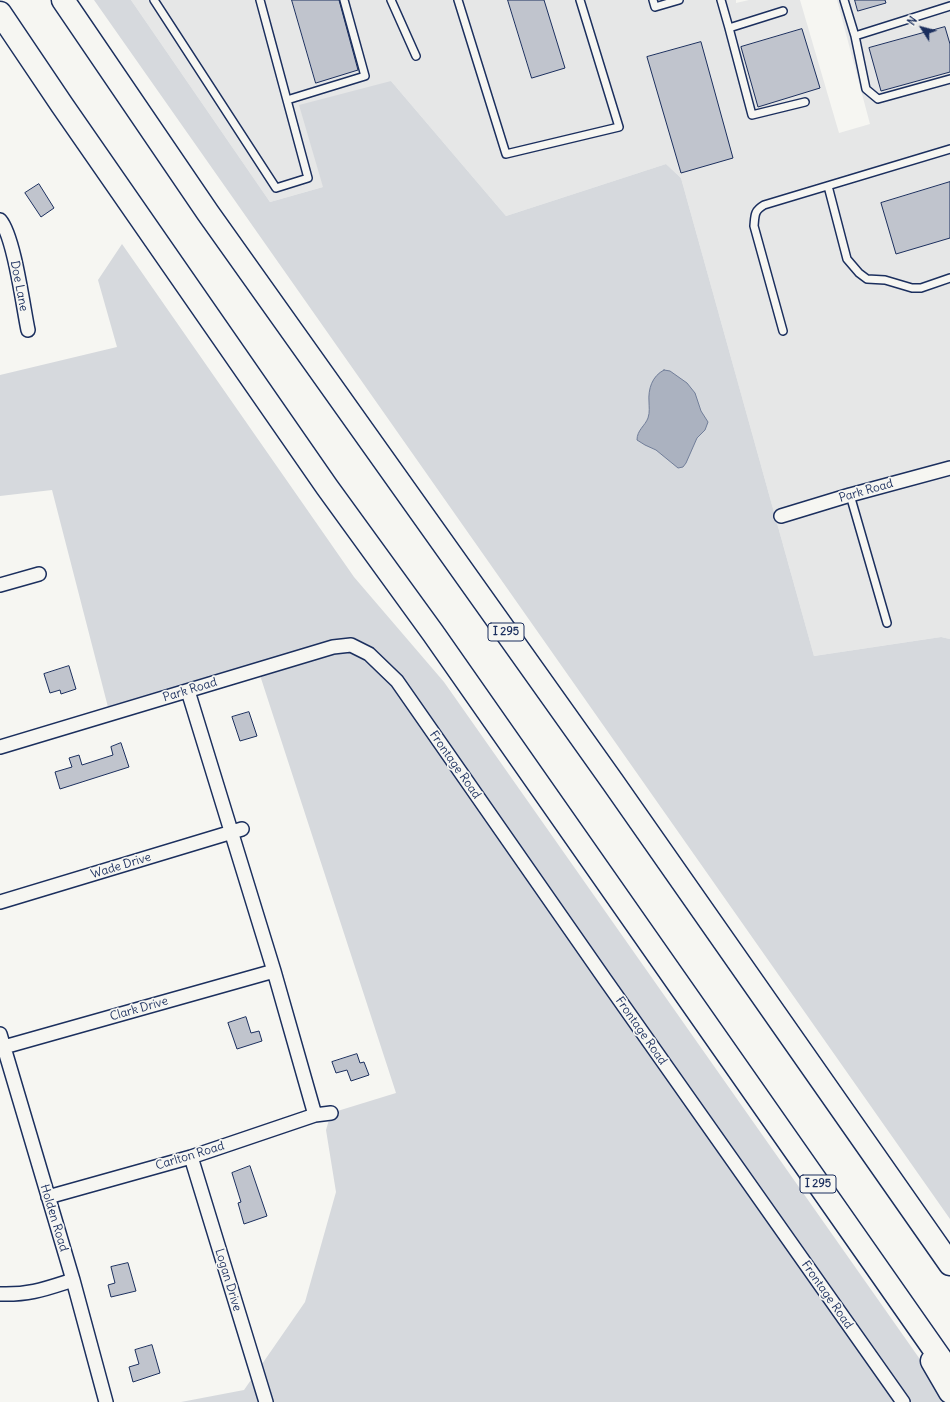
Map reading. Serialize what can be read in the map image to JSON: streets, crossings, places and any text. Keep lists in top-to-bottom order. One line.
{"streets":{"highway":["I 295"],"street":["Doe Lane","Park Road","Frontage Road","Wade Drive","Clark Drive","Carlton Road","Holden Road","Logan Drive"]},"crossings":[["Park Road","Frontage Road"],["Clark Drive","Holden Road"],["Carlton Road","Holden Road"],["Carlton Road","Logan Drive"]],"north":"top left"}
